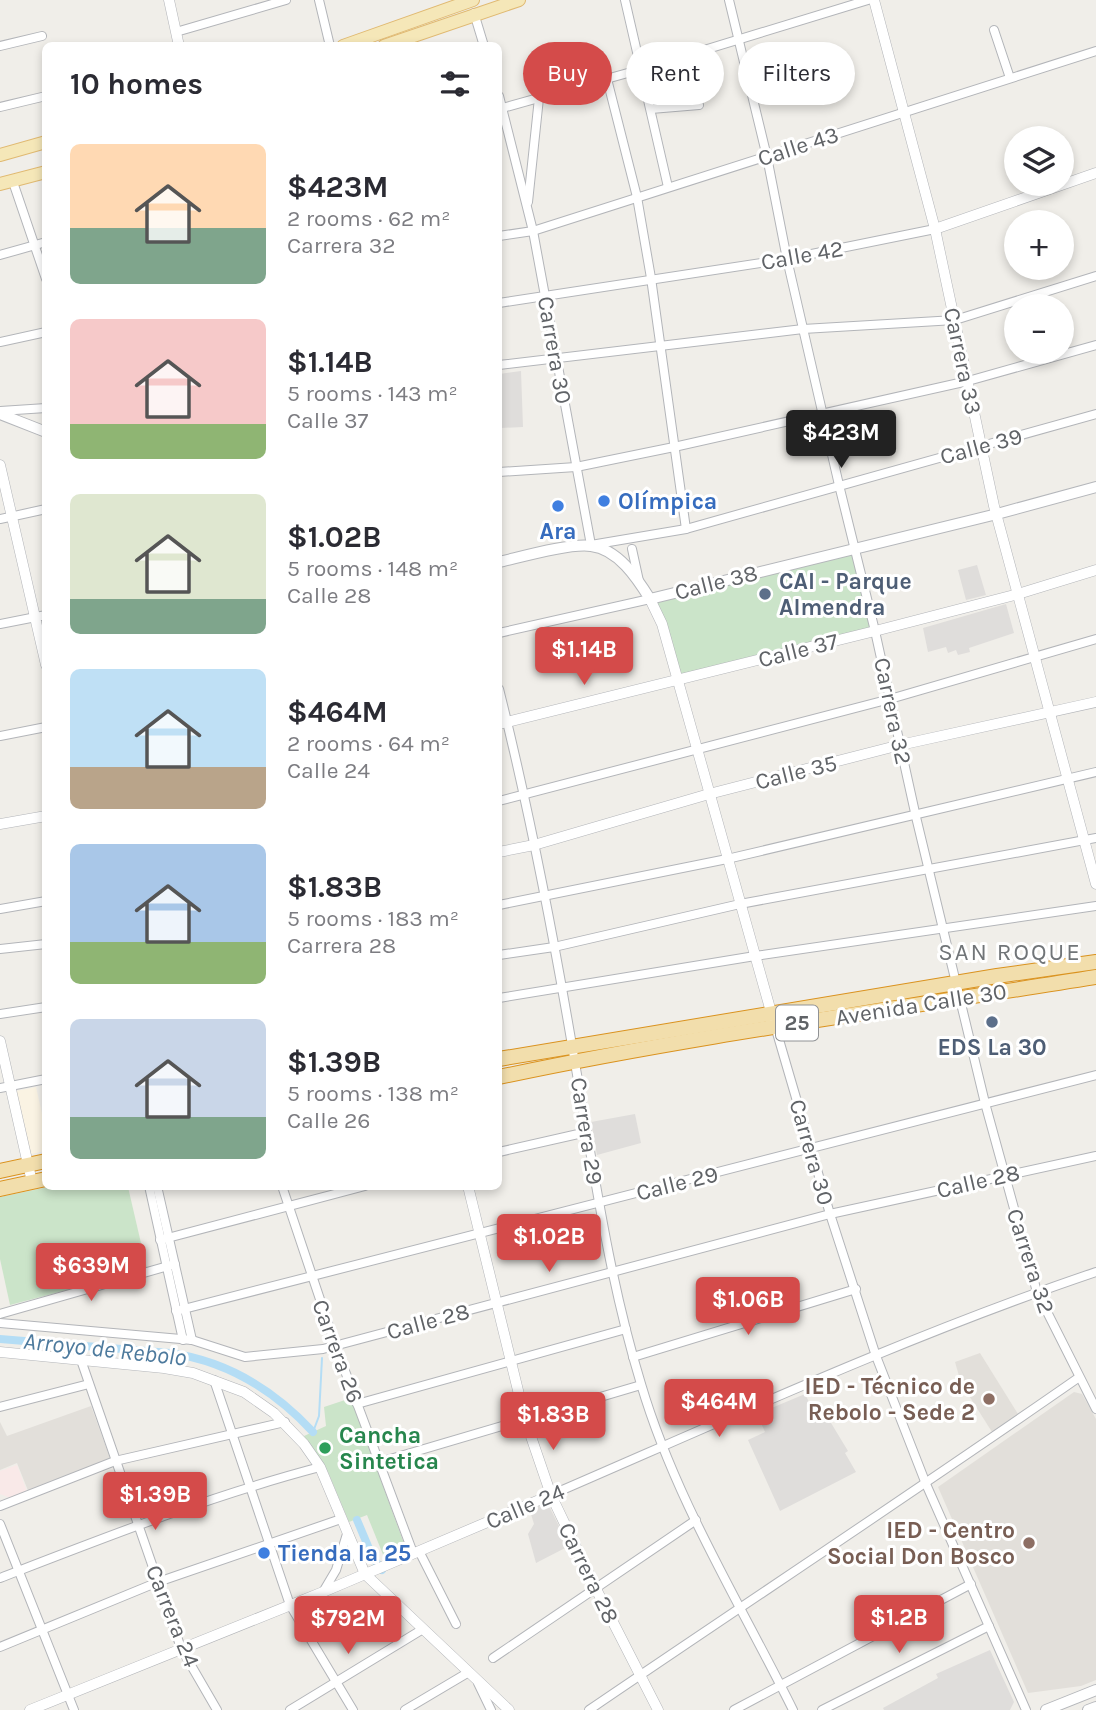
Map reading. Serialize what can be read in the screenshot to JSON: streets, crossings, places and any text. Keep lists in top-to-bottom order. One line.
{"streets":{"highway":["Avenida Calle 30","25"],"main road":["Carrera 30","Calle 39","Calle 38"],"street":["Calle 43","Calle 42","Carrera 33","Calle 37","Carrera 32","Calle 35","Carrera 29","Calle 28","Calle 29","Carrera 26","Calle 24","Carrera 28","Carrera 24"]},"crossings":[["Calle 43","Carrera 30"],["Calle 43","Carrera 33"],["Calle 43","Carrera 32"],["Calle 42","Carrera 30"],["Calle 42","Carrera 33"],["Calle 42","Carrera 32"],["Carrera 30","Calle 39"],["Carrera 30","Calle 38"],["Carrera 30","Calle 37"],["Carrera 30","Calle 35"],["Carrera 30","Avenida Calle 30"],["Carrera 30","Calle 28"],["Carrera 30","Calle 29"],["Carrera 30","Calle 24"],["Carrera 33","Calle 39"],["Carrera 33","Calle 38"],["Carrera 33","Calle 37"],["Carrera 33","Calle 35"],["Calle 39","Carrera 32"],["Calle 38","Carrera 32"],["Calle 37","Carrera 32"],["Calle 37","Carrera 29"],["Carrera 32","Calle 35"],["Carrera 32","Avenida Calle 30"],["Carrera 32","Calle 28"],["Carrera 32","Calle 29"],["Carrera 32","Calle 24"],["Calle 35","Carrera 29"],["Avenida Calle 30","Carrera 29"],["Carrera 29","Calle 28"],["Carrera 29","Calle 29"],["Carrera 29","Calle 24"],["Calle 28","Carrera 26"],["Calle 28","Carrera 28"],["Calle 29","Carrera 26"],["Calle 29","Carrera 28"],["Carrera 26","Calle 24"],["Calle 24","Carrera 28"],["Calle 24","Carrera 24"]],"districts":["SAN ROQUE"],"water":["Arroyo de Rebolo"],"places":["Olímpica","Ara","CAI - Parque Almendra","EDS La 30","IED - Técnico de Rebolo - Sede 2","Cancha Sintetica","IED - Centro Social Don Bosco","Tienda la 25"],"page":{"chip":["Buy","Rent","Filters"],"heading":"10 homes","map_buttons":["+","−"],"list":[{"name":"$423M","note":"2 rooms · 62 m² · Carrera 32"},{"name":"$1.14B","note":"5 rooms · 143 m² · Calle 37"},{"name":"$1.02B","note":"5 rooms · 148 m² · Calle 28"},{"name":"$464M","note":"2 rooms · 64 m² · Calle 24"},{"name":"$1.83B","note":"5 rooms · 183 m² · Carrera 28"},{"name":"$1.39B","note":"5 rooms · 138 m² · Calle 26"}],"price":["$423M","$1.14B","$1.02B","$639M","$1.06B","$464M","$1.83B","$1.39B","$1.2B","$792M"]}}
